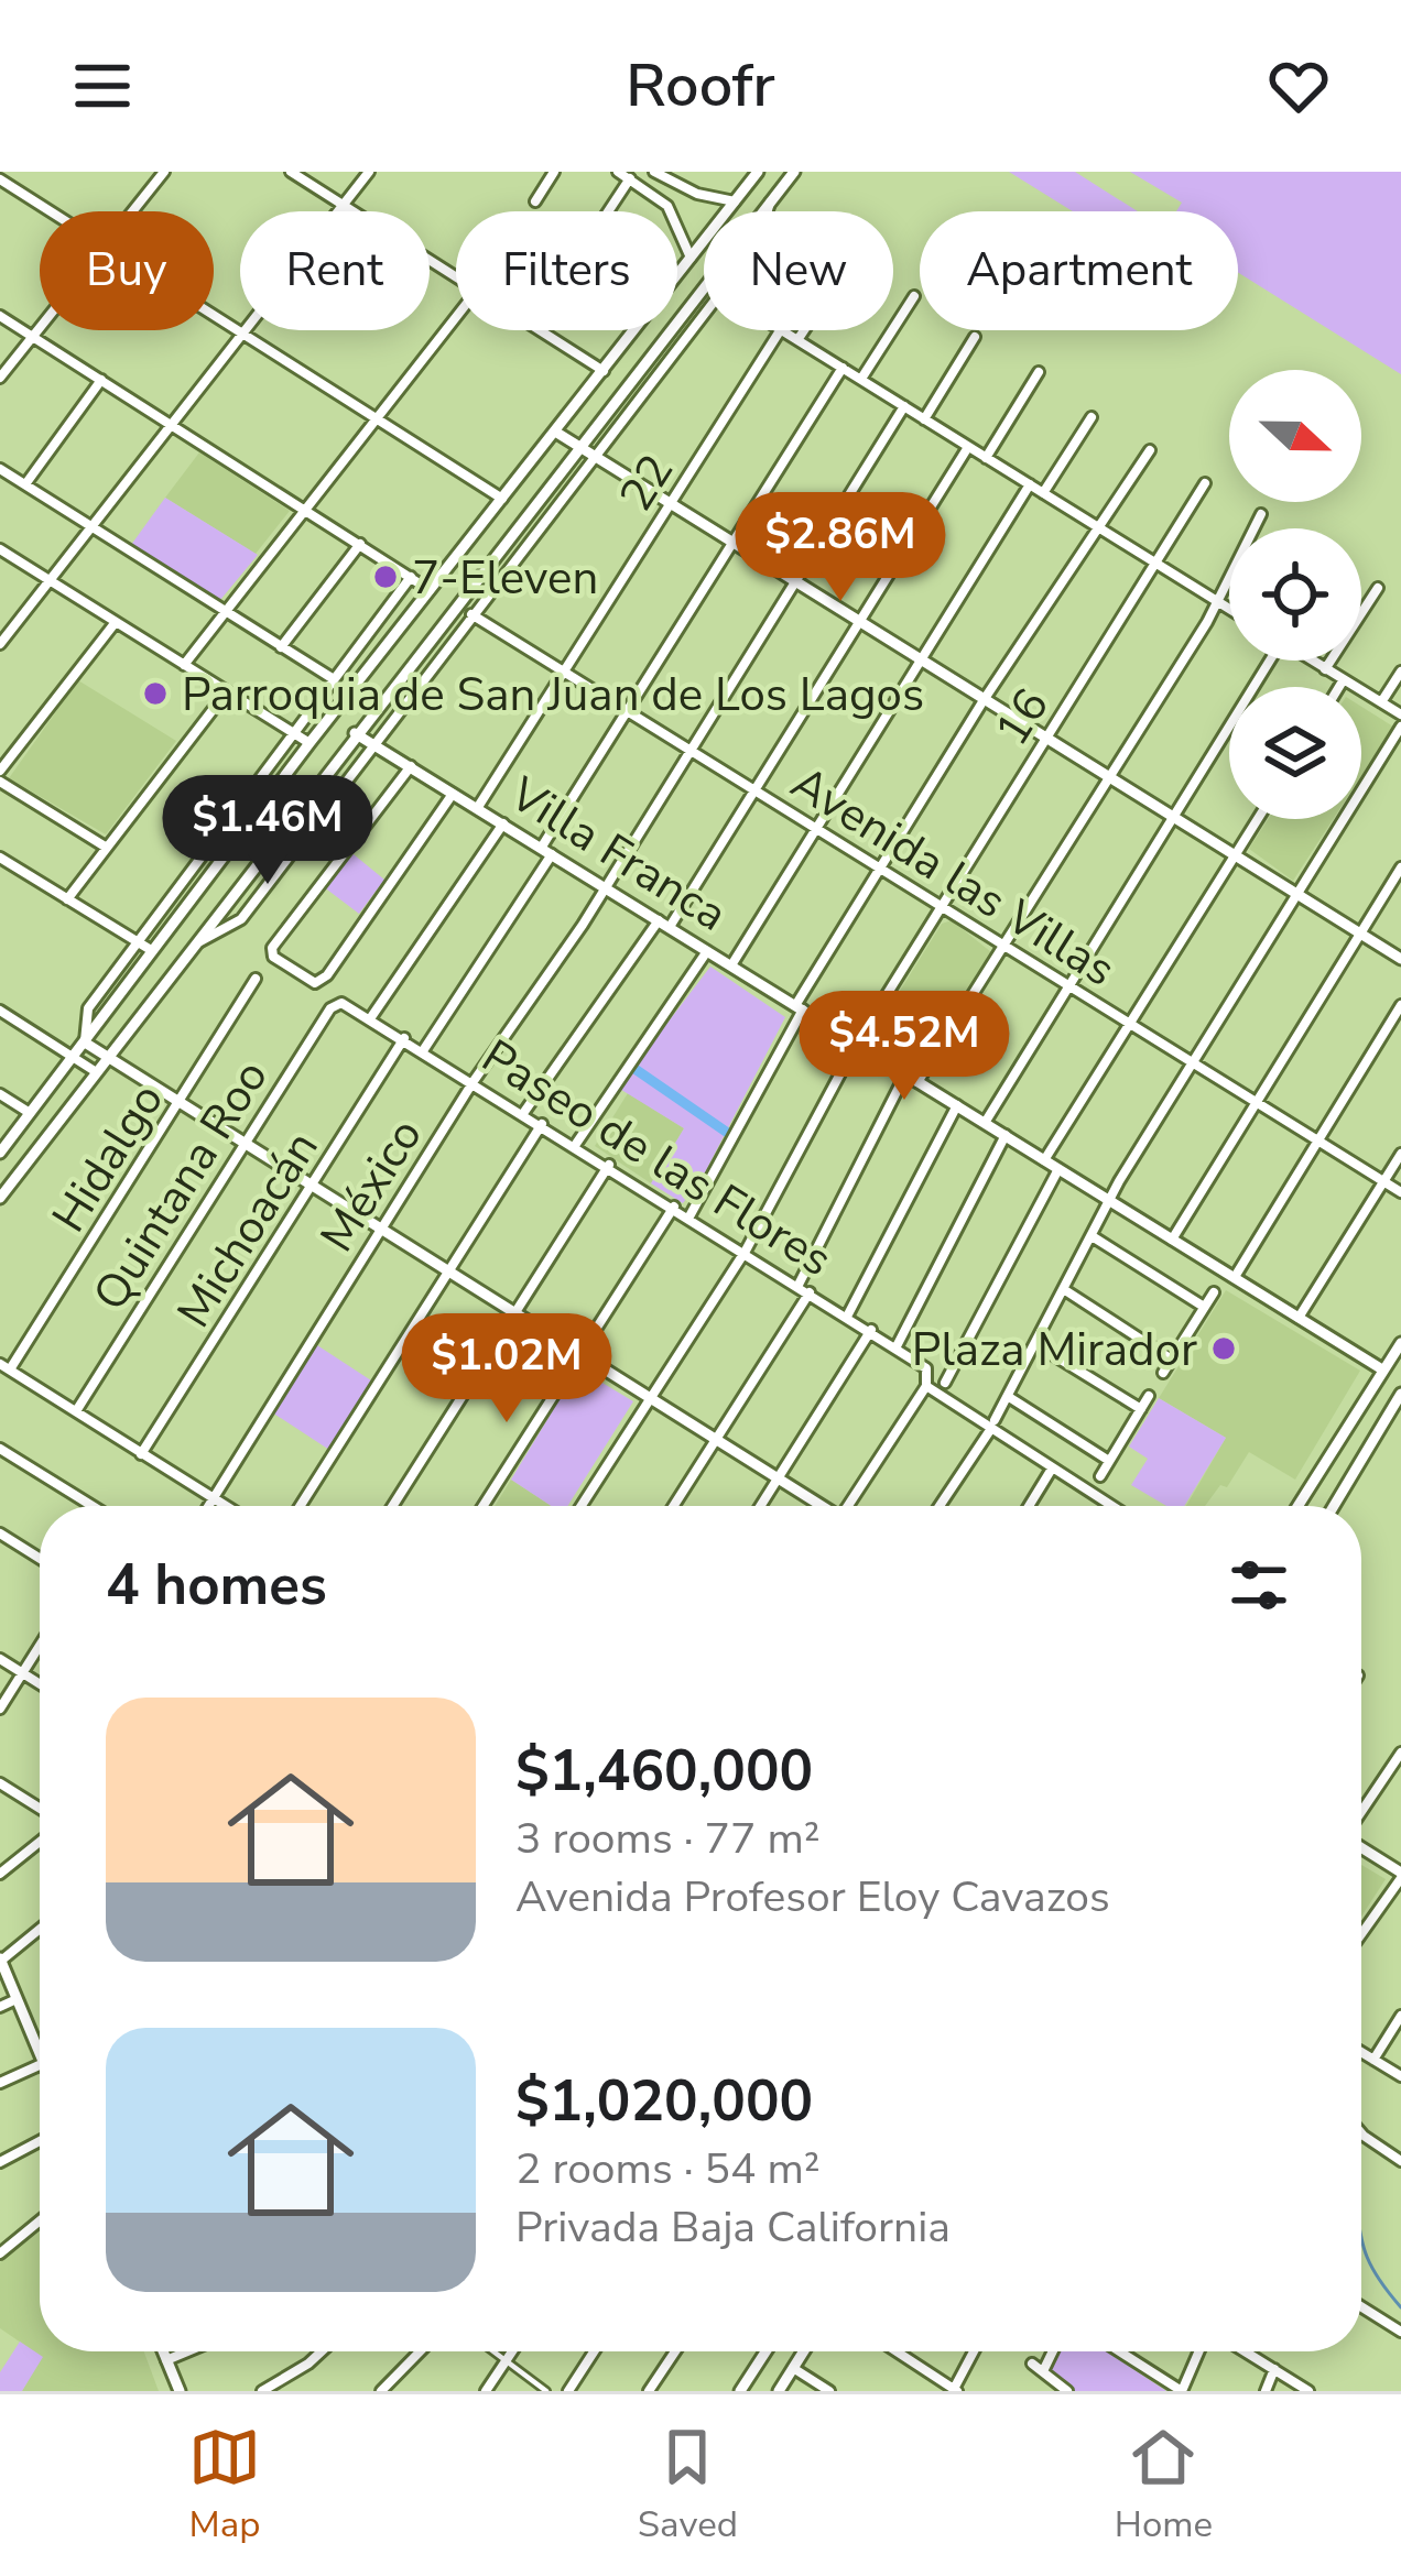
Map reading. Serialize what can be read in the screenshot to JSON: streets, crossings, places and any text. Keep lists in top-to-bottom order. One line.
{"streets":{"street":["22","16","Villa Franca","Avenida las Villas","Hidalgo","Paseo de las Flores","Quintana Roo","México","Michoacán"]},"crossings":[["22","Villa Franca"],["22","Avenida las Villas"],["16","Villa Franca"],["16","Avenida las Villas"],["16","Paseo de las Flores"],["Villa Franca","México"],["Avenida las Villas","México"],["Paseo de las Flores","Quintana Roo"],["Paseo de las Flores","México"],["Paseo de las Flores","Michoacán"]],"places":["7-Eleven","Parroquia de San Juan de Los Lagos","Plaza Mirador"],"north":"right","page":{"header":"Roofr","chip":["Buy","Rent","Filters","New","Apartment"],"price":["$2.86M","$1.46M","$4.52M","$1.02M"],"heading":"4 homes","list":[{"name":"$1,460,000","note":"3 rooms · 77 m² · Avenida Profesor Eloy Cavazos"},{"name":"$1,020,000","note":"2 rooms · 54 m² · Privada Baja California"}],"tabs":["Map","Saved","Home"]}}
